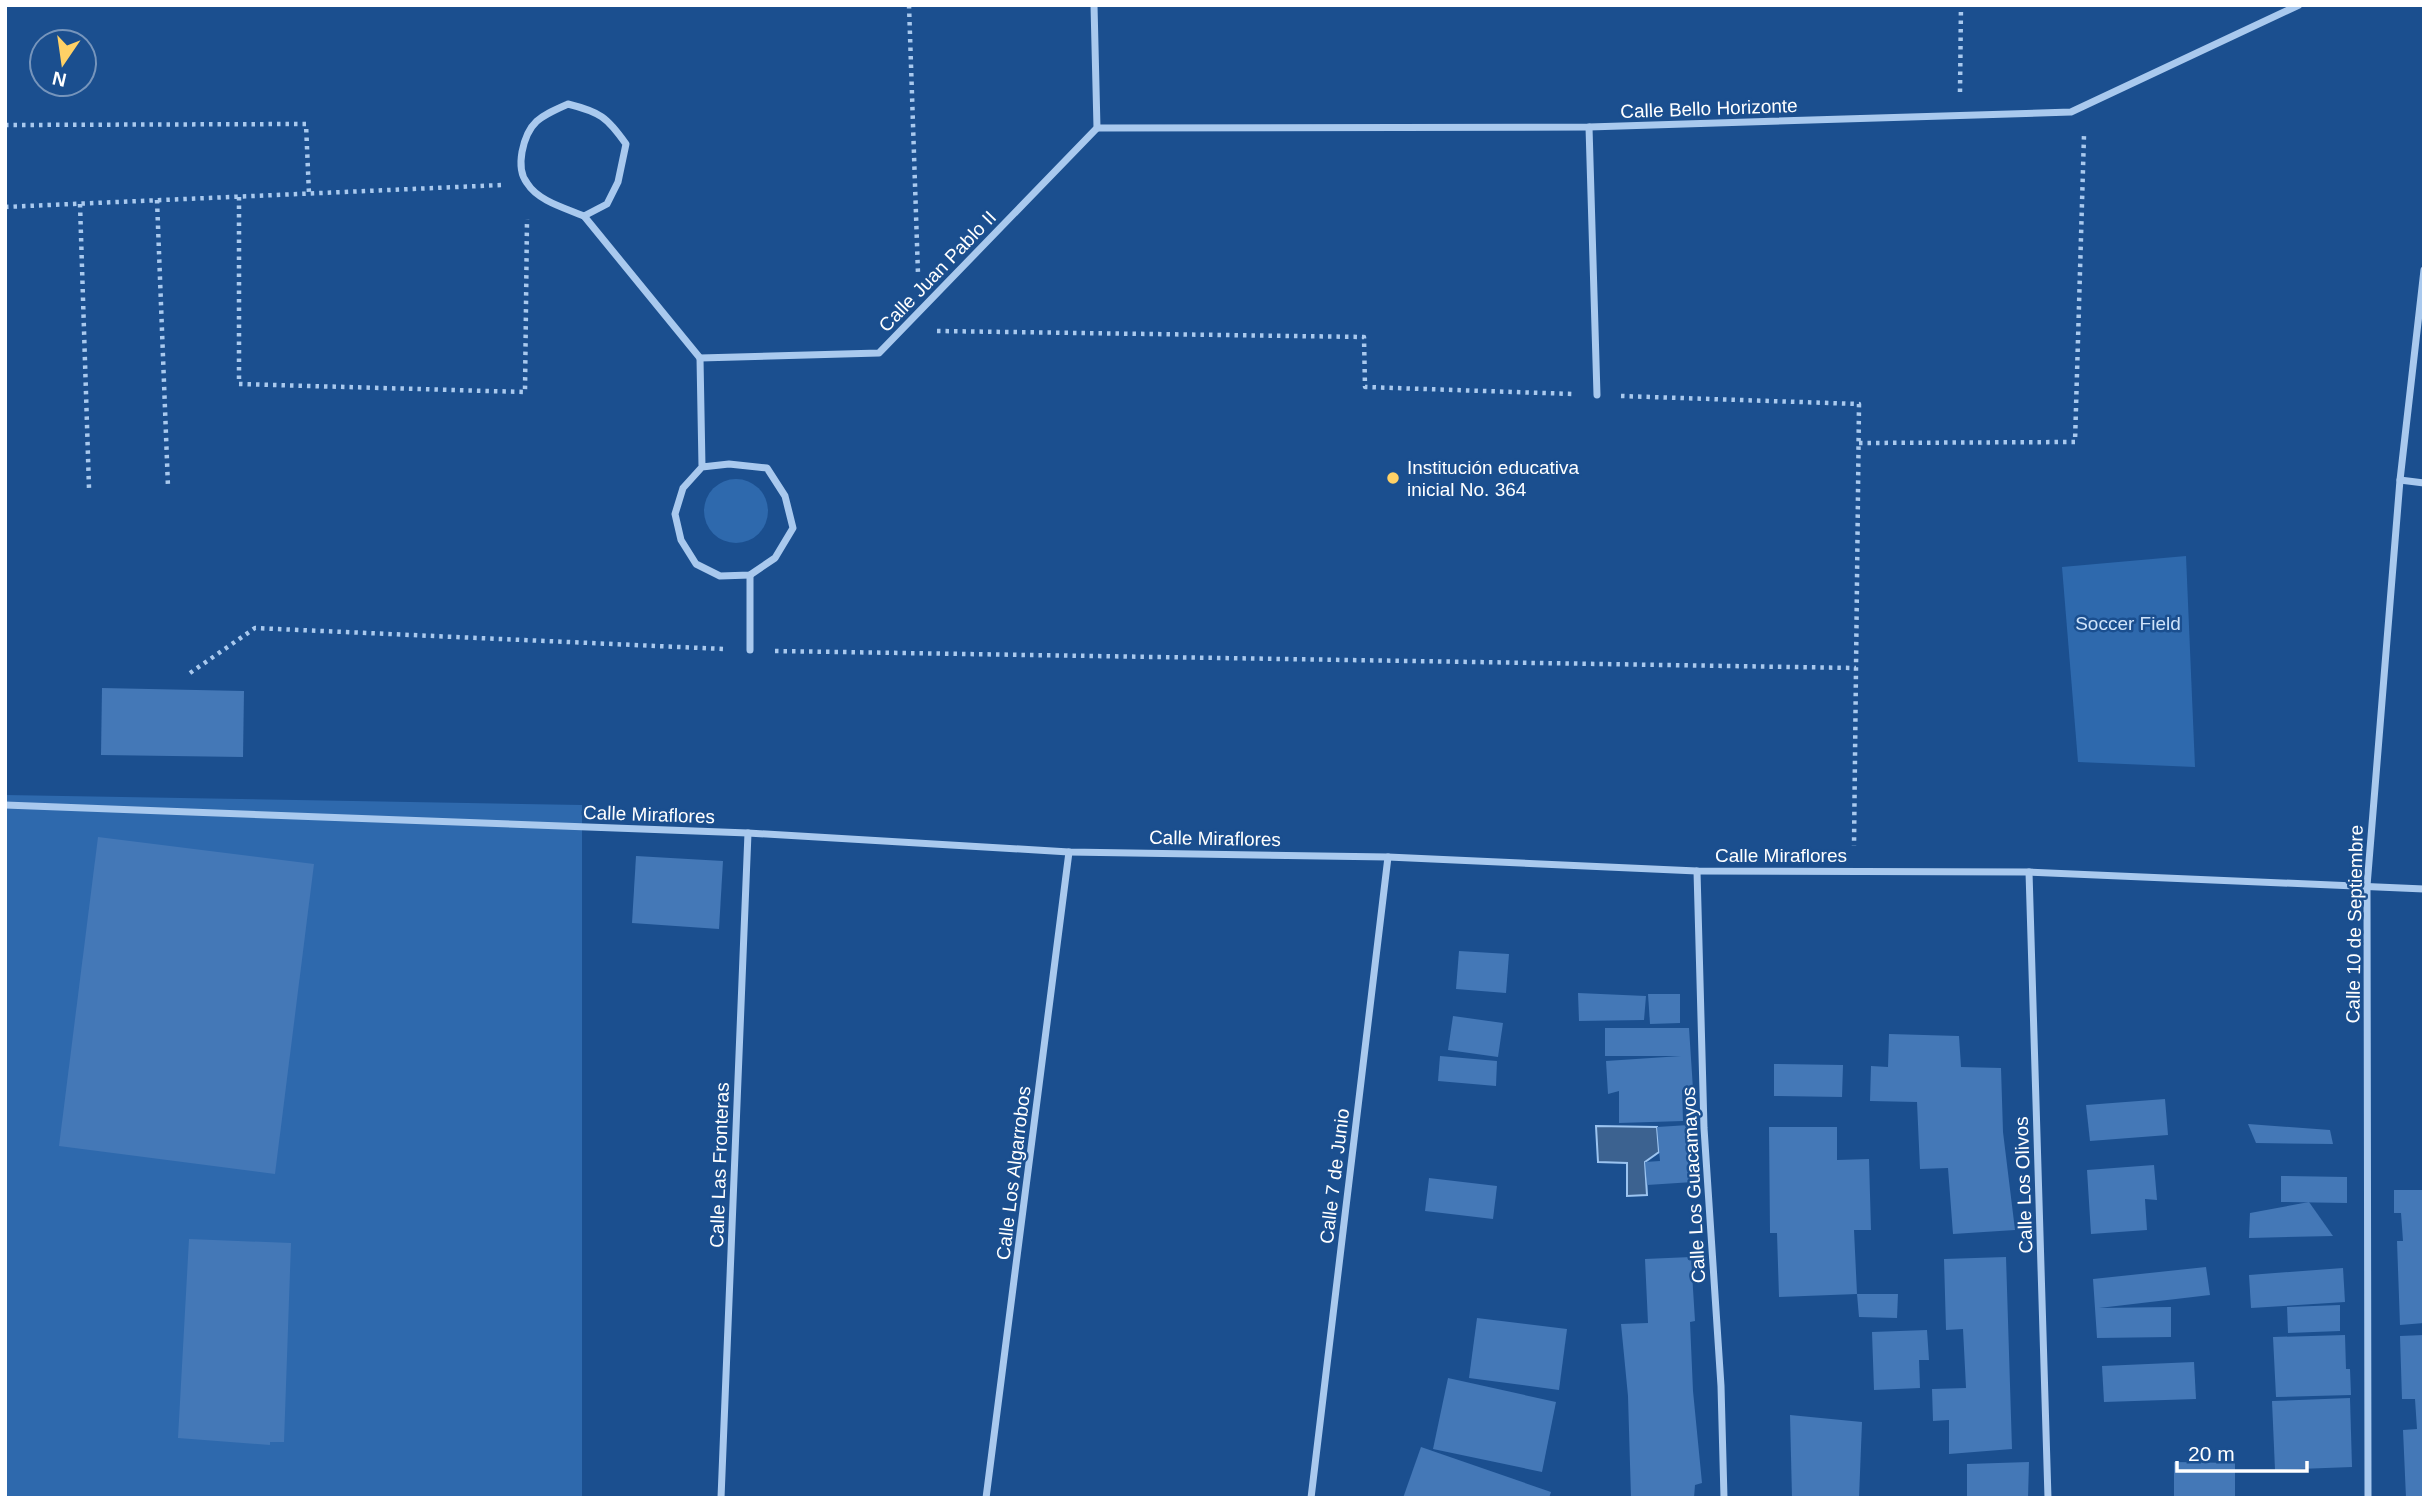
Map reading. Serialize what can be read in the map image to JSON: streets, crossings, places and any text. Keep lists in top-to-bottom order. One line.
{"streets":{"street":["Calle Bello Horizonte","Calle Juan Pablo II","Calle Miraflores","Calle 10 de Septiembre","Calle Las Fronteras","Calle Los Algarrobos","Calle 7 de Junio","Calle Los Guacamayos","Calle Los Olivos"]},"crossings":[["Calle Bello Horizonte","Calle Juan Pablo II"],["Calle Miraflores","Calle 10 de Septiembre"],["Calle Miraflores","Calle Las Fronteras"],["Calle Miraflores","Calle Los Algarrobos"],["Calle Miraflores","Calle 7 de Junio"],["Calle Miraflores","Calle Los Guacamayos"],["Calle Miraflores","Calle Los Olivos"]],"parks":["Soccer Field"],"places":["Institución educativa inicial No. 364"],"scale_bar":"20 m","north":"bottom"}
